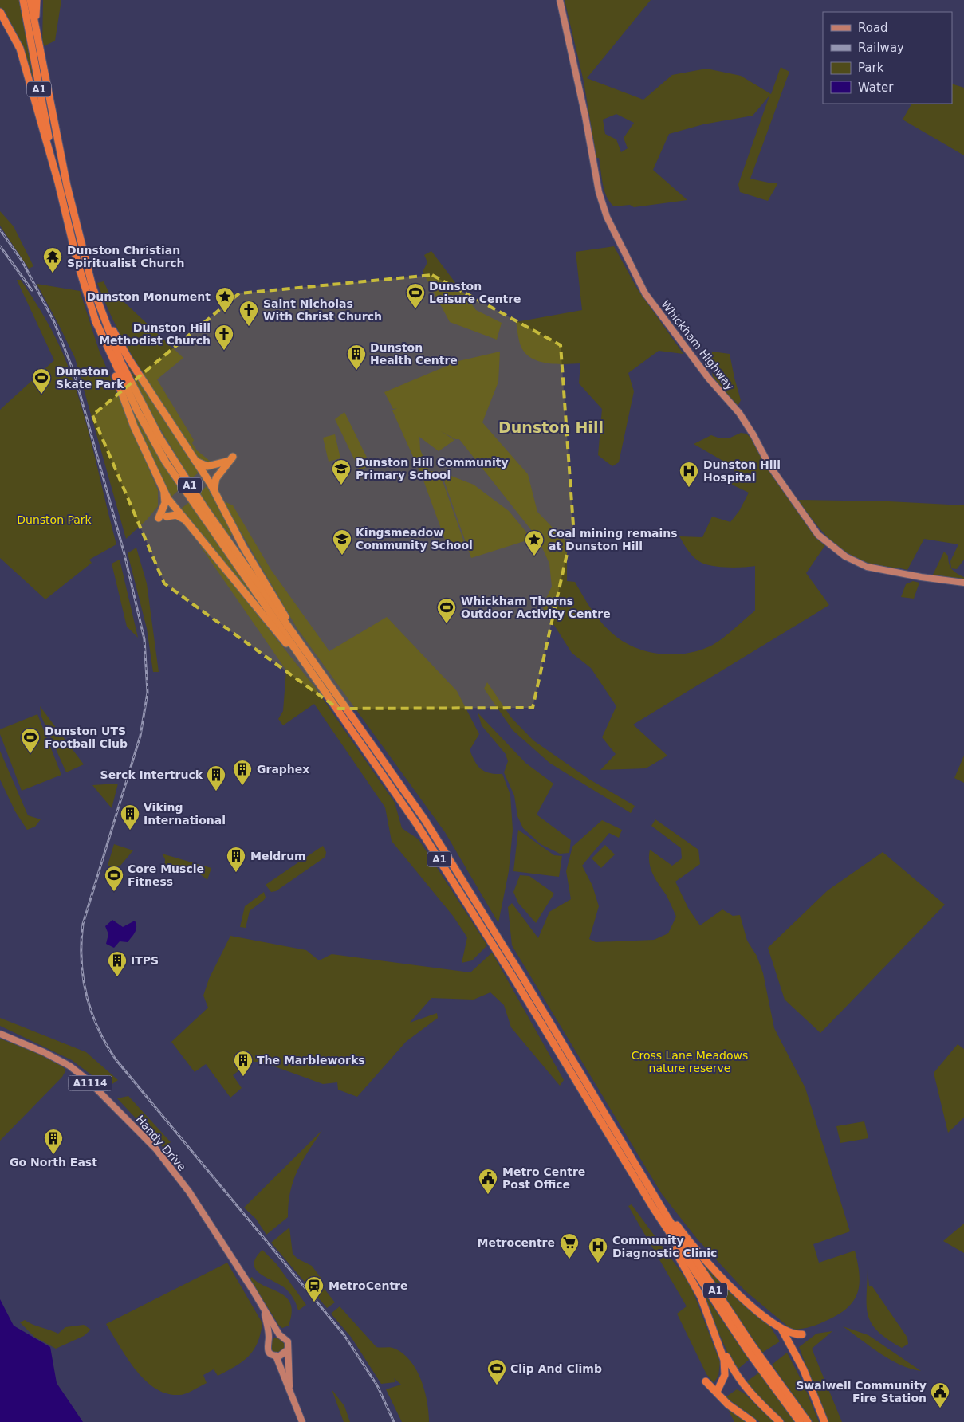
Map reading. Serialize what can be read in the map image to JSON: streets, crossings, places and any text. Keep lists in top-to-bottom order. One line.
{"streets":{"highway":["A1"],"main road":["Whickham Highway","A1114","Handy Drive"]},"crossings":[["A1114","Handy Drive"]],"districts":["Dunston Hill"],"parks":["Dunston Park","Cross Lane Meadows nature reserve"],"places":{"temple":["Dunston Christian Spiritualist Church"],"sports":["Dunston Leisure Centre","Dunston Skate Park","Whickham Thorns Outdoor Activity Centre","Dunston UTS Football Club","Core Muscle Fitness","Clip And Climb"],"place":["Dunston Monument","Coal mining remains at Dunston Hill"],"church":["Saint Nicholas With Christ Church","Dunston Hill Methodist Church"],"building":["Dunston Health Centre","Graphex","Serck Intertruck","Viking International","Meldrum","ITPS","The Marbleworks","Go North East"],"school or university":["Dunston Hill Community Primary School","Kingsmeadow Community School"],"hospital":["Dunston Hill Hospital","Community Diagnostic Clinic"],"public building":["Metro Centre Post Office","Swalwell Community Fire Station"],"supermarket":["Metrocentre"],"station":["MetroCentre"]},"legend":["Road","Railway","Park","Water"]}
